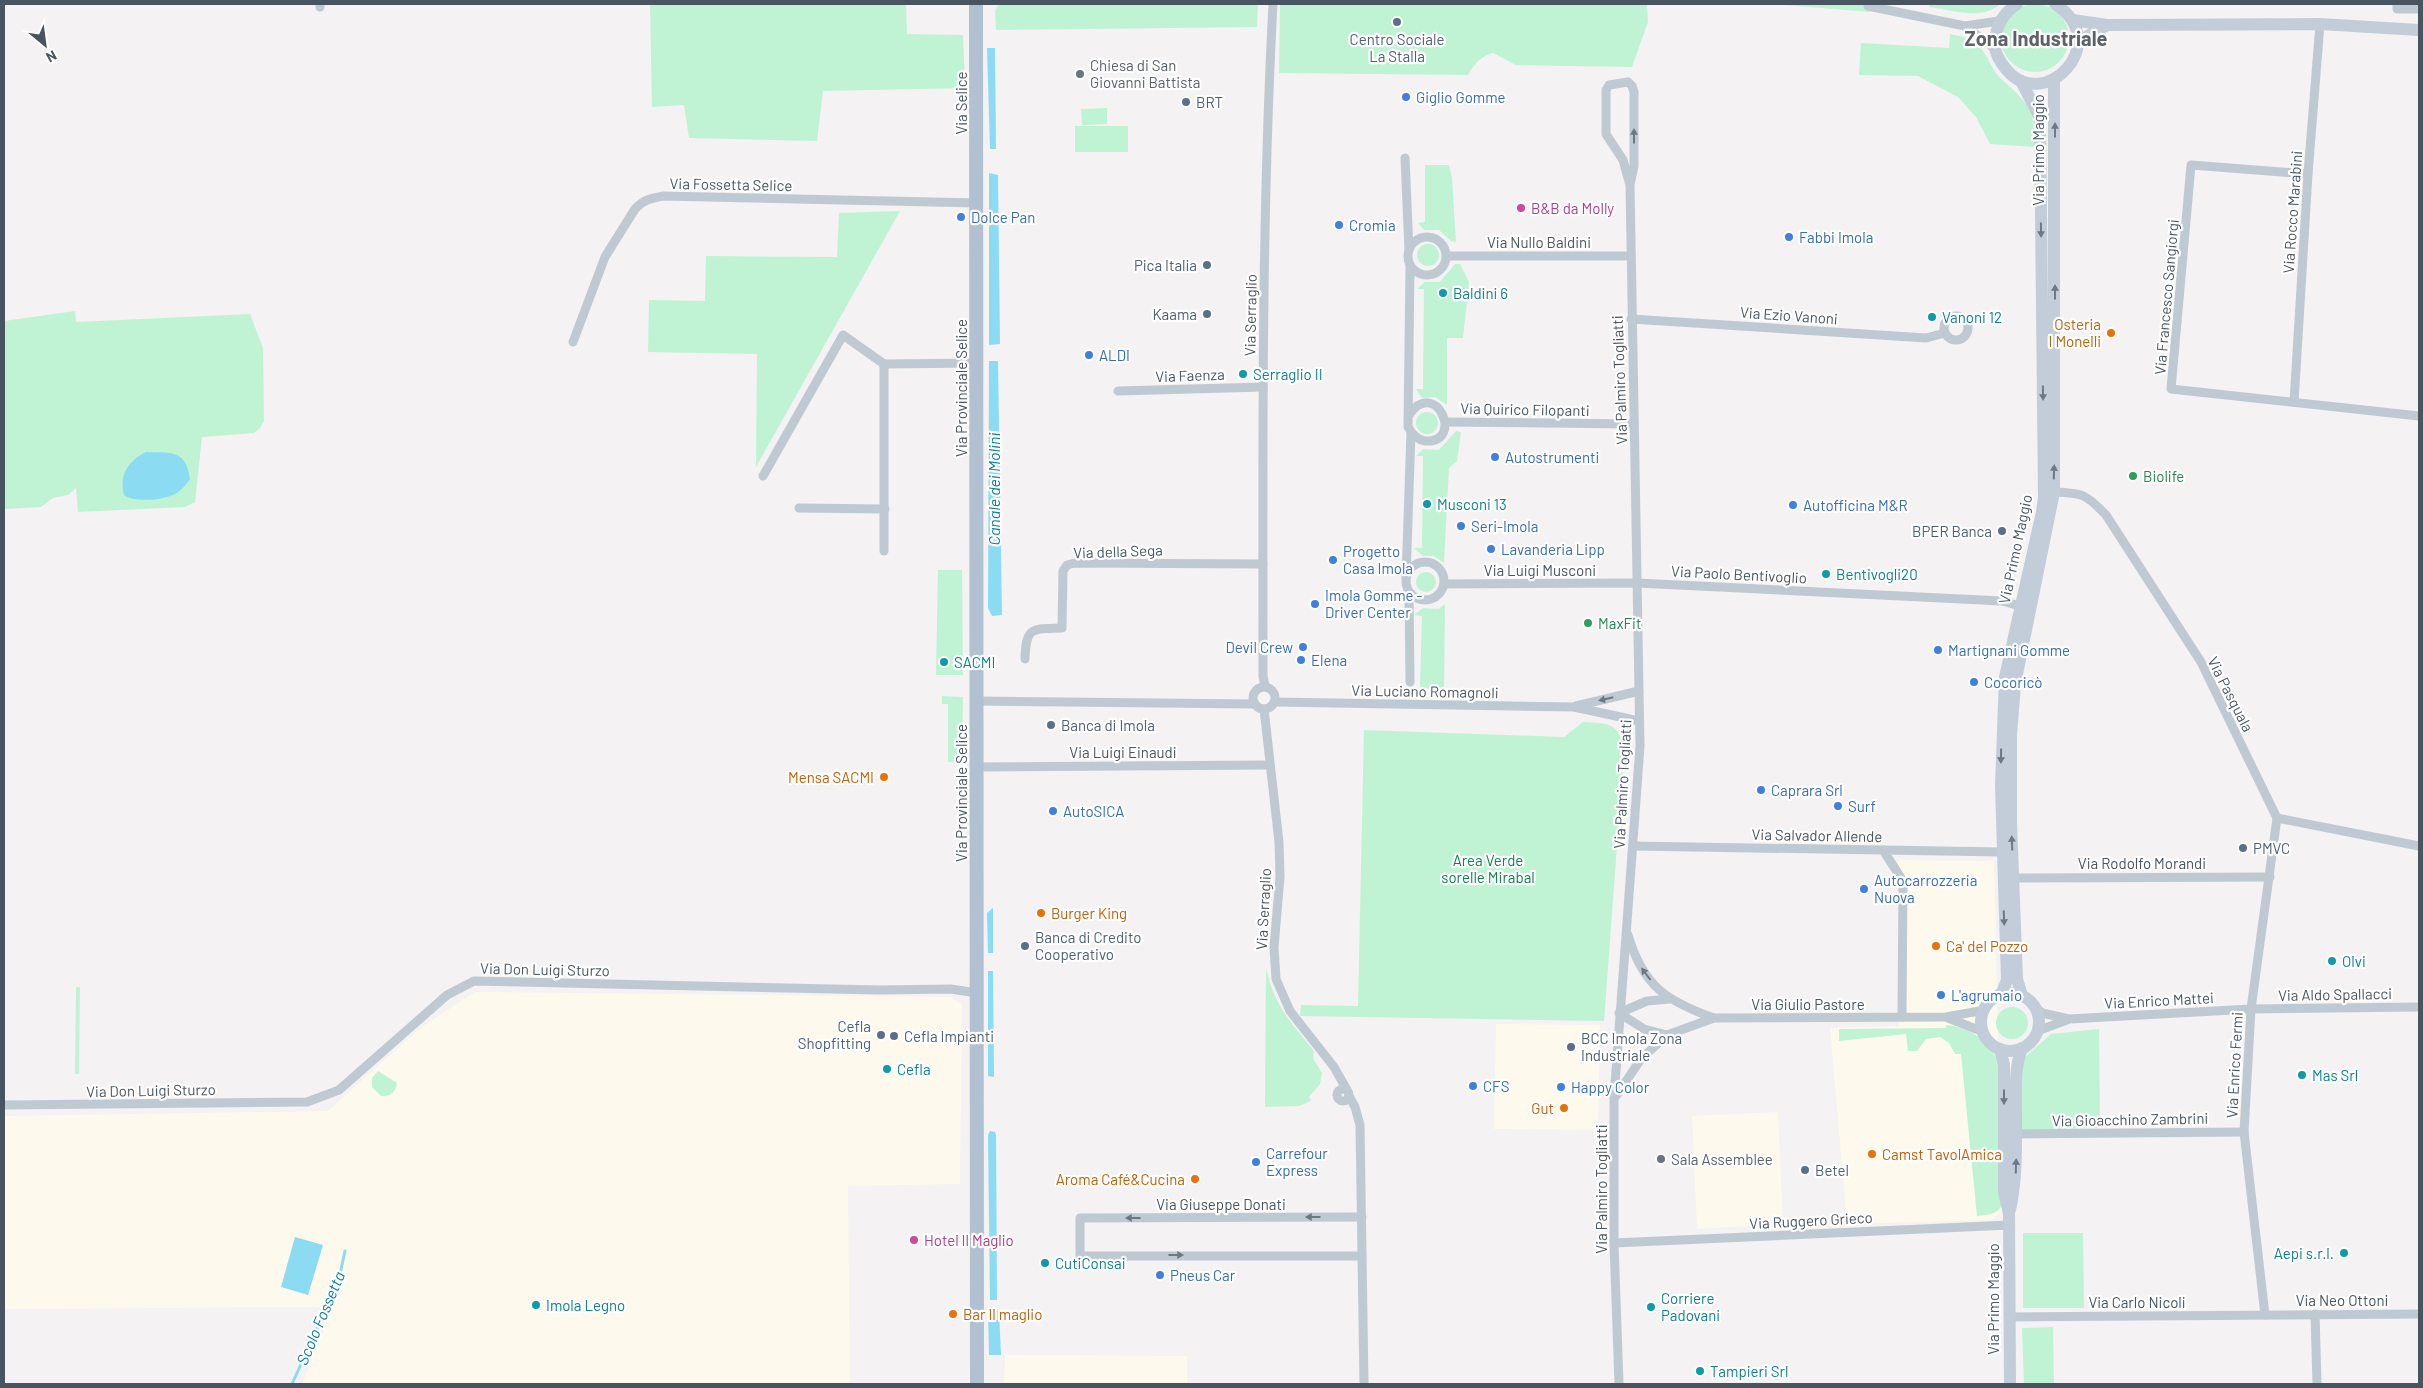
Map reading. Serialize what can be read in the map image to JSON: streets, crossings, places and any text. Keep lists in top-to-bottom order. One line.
{"streets":{"main road":["Via Selice","Via Provinciale Selice"],"street":["Via Primo Maggio","Via Fossetta Selice","Via Rocco Marabini","Via Nullo Baldini","Via Francesco Sangiorgi","Via Serraglio","Via Ezio Vanoni","Via Faenza","Via Palmiro Togliatti","Via Quirico Filopanti","Via della Sega","Via Luigi Musconi","Via Paolo Bentivoglio","Via Luciano Romagnoli","Via Pasquala","Via Luigi Einaudi","Via Salvador Allende","Via Rodolfo Morandi","Via Don Luigi Sturzo","Via Aldo Spallacci","Via Enrico Mattei","Via Giulio Pastore","Via Enrico Fermi","Via Gioacchino Zambrini","Via Giuseppe Donati","Via Ruggero Grieco","Via Neo Ottoni","Via Carlo Nicoli"]},"crossings":[["Via Selice","Via Fossetta Selice"],["Via Selice","Via Provinciale Selice"],["Via Primo Maggio","Via Paolo Bentivoglio"],["Via Primo Maggio","Via Pasquala"],["Via Primo Maggio","Via Salvador Allende"],["Via Primo Maggio","Via Rodolfo Morandi"],["Via Primo Maggio","Via Enrico Mattei"],["Via Primo Maggio","Via Giulio Pastore"],["Via Primo Maggio","Via Gioacchino Zambrini"],["Via Primo Maggio","Via Ruggero Grieco"],["Via Primo Maggio","Via Carlo Nicoli"],["Via Fossetta Selice","Via Provinciale Selice"],["Via Rocco Marabini","Via Francesco Sangiorgi"],["Via Nullo Baldini","Via Palmiro Togliatti"],["Via Serraglio","Via Faenza"],["Via Serraglio","Via della Sega"],["Via Serraglio","Via Luciano Romagnoli"],["Via Serraglio","Via Luigi Einaudi"],["Via Serraglio","Via Giuseppe Donati"],["Via Ezio Vanoni","Via Palmiro Togliatti"],["Via Palmiro Togliatti","Via Quirico Filopanti"],["Via Palmiro Togliatti","Via Luigi Musconi"],["Via Palmiro Togliatti","Via Paolo Bentivoglio"],["Via Palmiro Togliatti","Via Luciano Romagnoli"],["Via Palmiro Togliatti","Via Salvador Allende"],["Via Palmiro Togliatti","Via Giulio Pastore"],["Via Palmiro Togliatti","Via Ruggero Grieco"],["Via Provinciale Selice","Via Luigi Einaudi"],["Via Provinciale Selice","Via Don Luigi Sturzo"],["Via Luigi Musconi","Via Paolo Bentivoglio"],["Via Pasquala","Via Enrico Fermi"],["Via Rodolfo Morandi","Via Enrico Fermi"],["Via Aldo Spallacci","Via Enrico Mattei"],["Via Aldo Spallacci","Via Enrico Fermi"],["Via Enrico Mattei","Via Giulio Pastore"],["Via Enrico Mattei","Via Enrico Fermi"],["Via Enrico Fermi","Via Gioacchino Zambrini"],["Via Enrico Fermi","Via Neo Ottoni"],["Via Enrico Fermi","Via Carlo Nicoli"],["Via Neo Ottoni","Via Carlo Nicoli"]],"districts":["Zona Industriale"],"water":["Canale dei Molini","Scolo Fossetta"],"parks":["Area Verde sorelle Mirabal"],"places":["Centro Sociale La Stalla","Chiesa di San Giovanni Battista","Giglio Gomme","BRT","B&B da Molly","Dolce Pan","Cromia","Fabbi Imola","Pica Italia","Baldini 6","Kaama","Vanoni 12","Osteria I Monelli","ALDI","Serraglio II","Autostrumenti","Biolife","Musconi 13","Autofficina M&R","Seri-Imola","BPER Banca","Lavanderia Lipp","Progetto Casa Imola","Bentivogli20","Imola Gomme - Driver Center","MaxFit","Devil Crew","Martignani Gomme","Elena","SACMI","Cocoricò","Banca di Imola","Mensa SACMI","Caprara Srl","Surf","AutoSICA","PMVC","Autocarrozzeria Nuova","Burger King","Banca di Credito Cooperativo","Ca' del Pozzo","Olvi","L'agrumaio","Cefla Shopfitting","Cefla Impianti","BCC Imola Zona Industriale","Cefla","Mas Srl","CFS","Happy Color","Gut","Camst TavolAmica","Sala Assemblee","Carrefour Express","Betel","Aroma Café&Cucina","Hotel Il Maglio","Aepi s.r.l.","CutiConsai","Pneus Car","Imola Legno","Corriere Padovani","Bar Il maglio","Tampieri Srl"],"north":"bottom right"}
